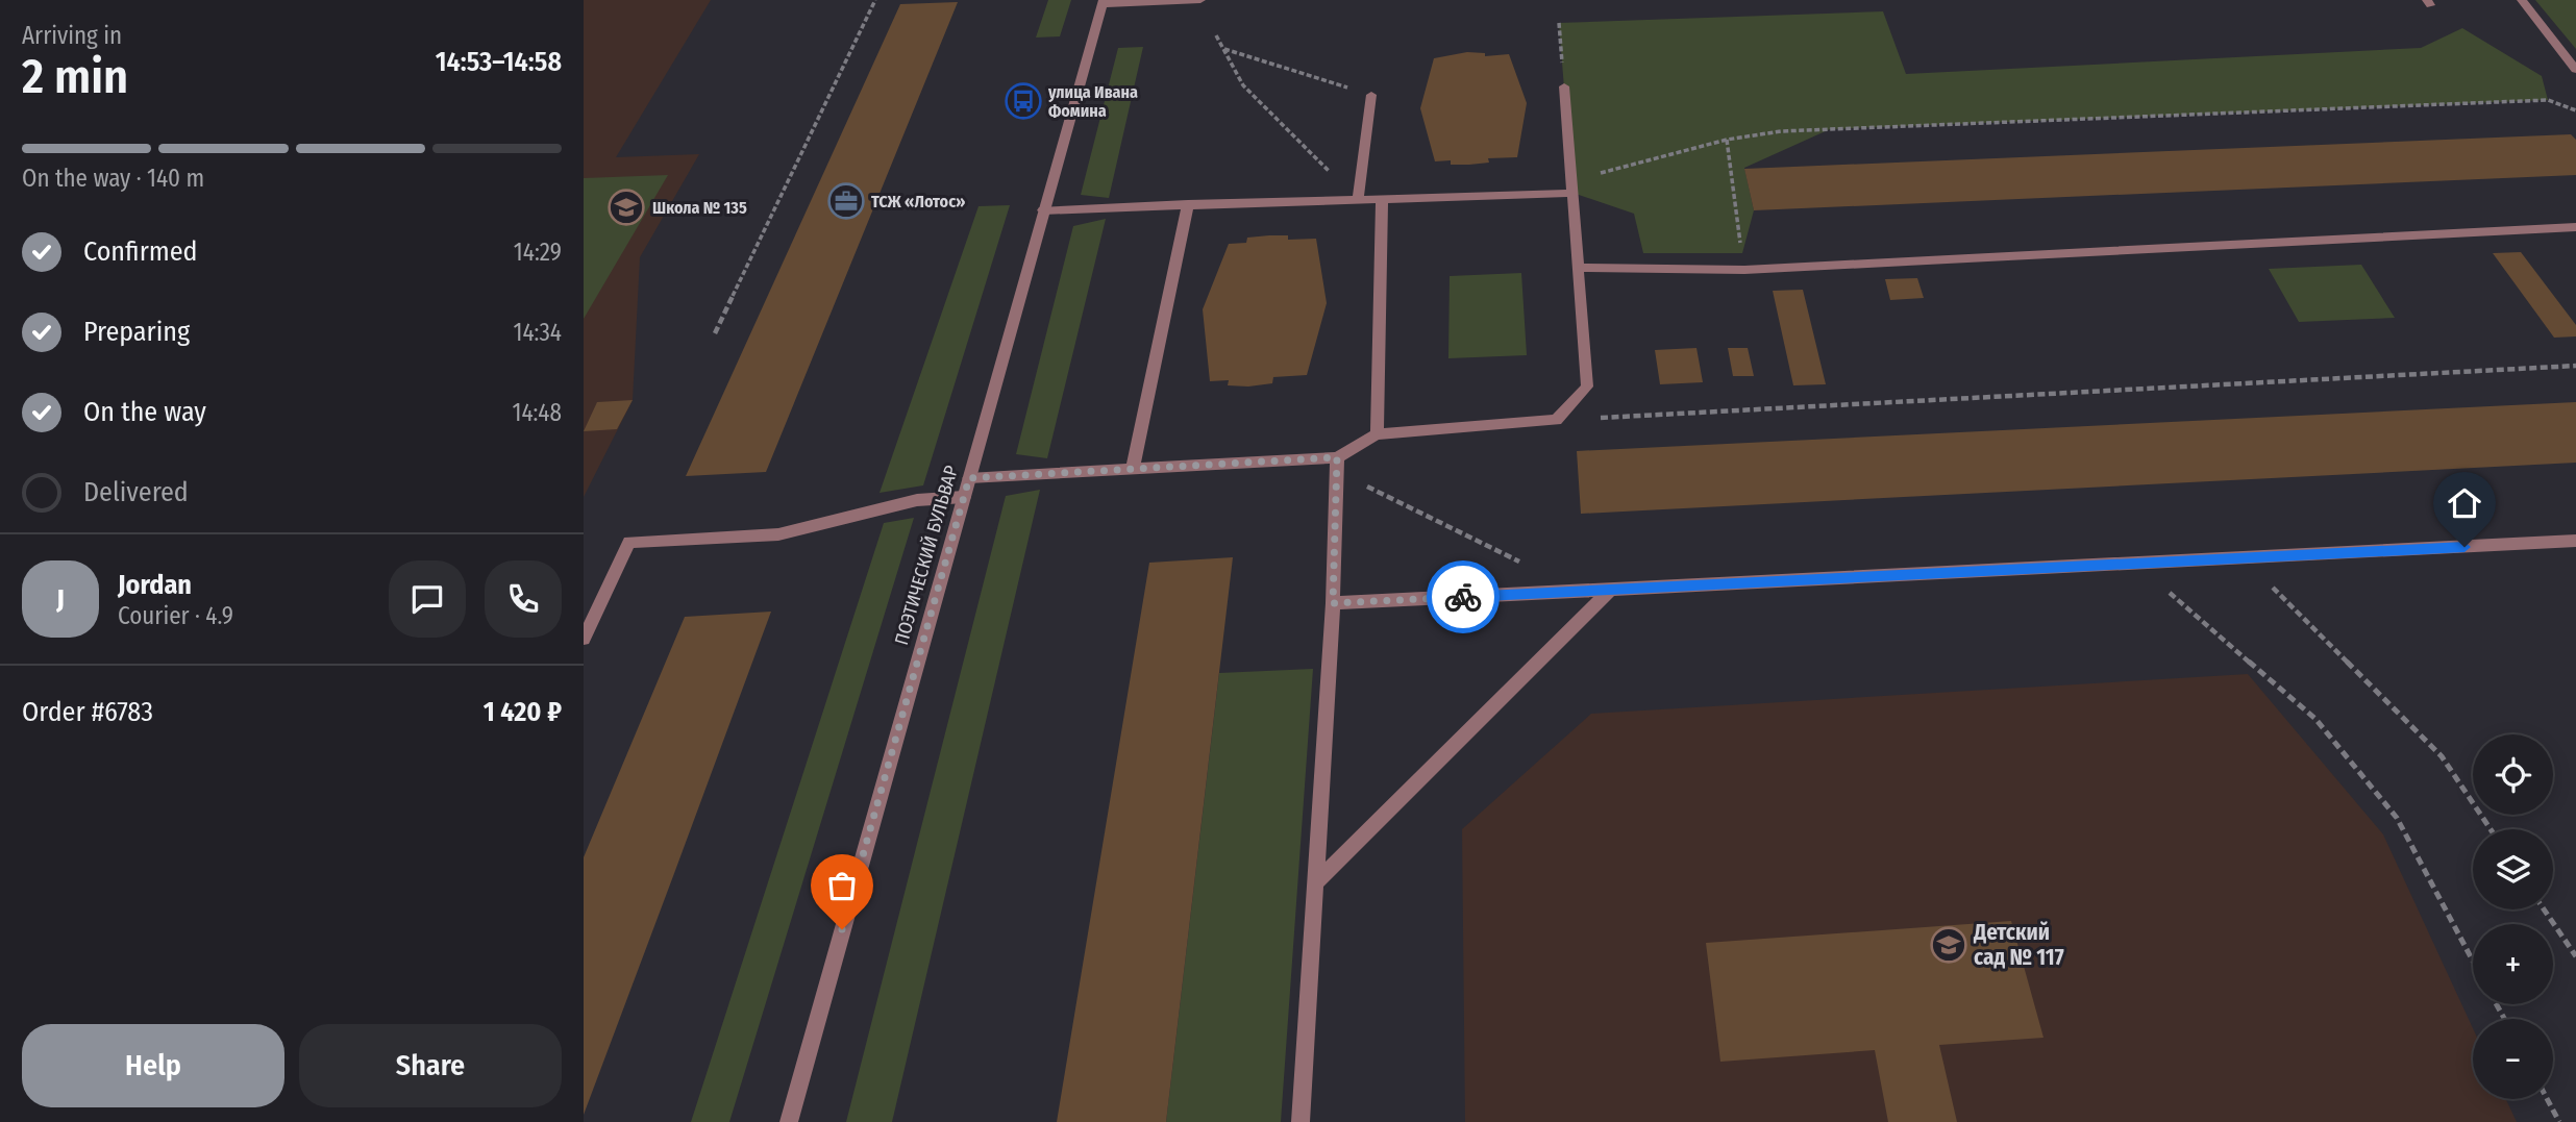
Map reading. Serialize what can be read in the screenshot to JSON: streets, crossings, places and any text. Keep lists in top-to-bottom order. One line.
{"streets":{"street":["ПОЭТИЧЕСКИЙ БУЛЬВАР"]},"places":{"bus stop":["улица Ивана Фомина"],"office":["ТСЖ «Лотос»"],"school or university":["Школа № 135","Детский сад № 117"]},"page":{"heading":["2 min","Arriving in","14:53–14:58"],"panel":["Jordan","Courier · 4.9","Order #6783","1 420 ₽"],"bar":"On the way · 140 m","list":[["Confirmed","14:29"],["Preparing","14:34"],["On the way","14:48"],"Delivered"],"round":"J","map_buttons":["+","−"],"buttons":["Help","Share"]}}
